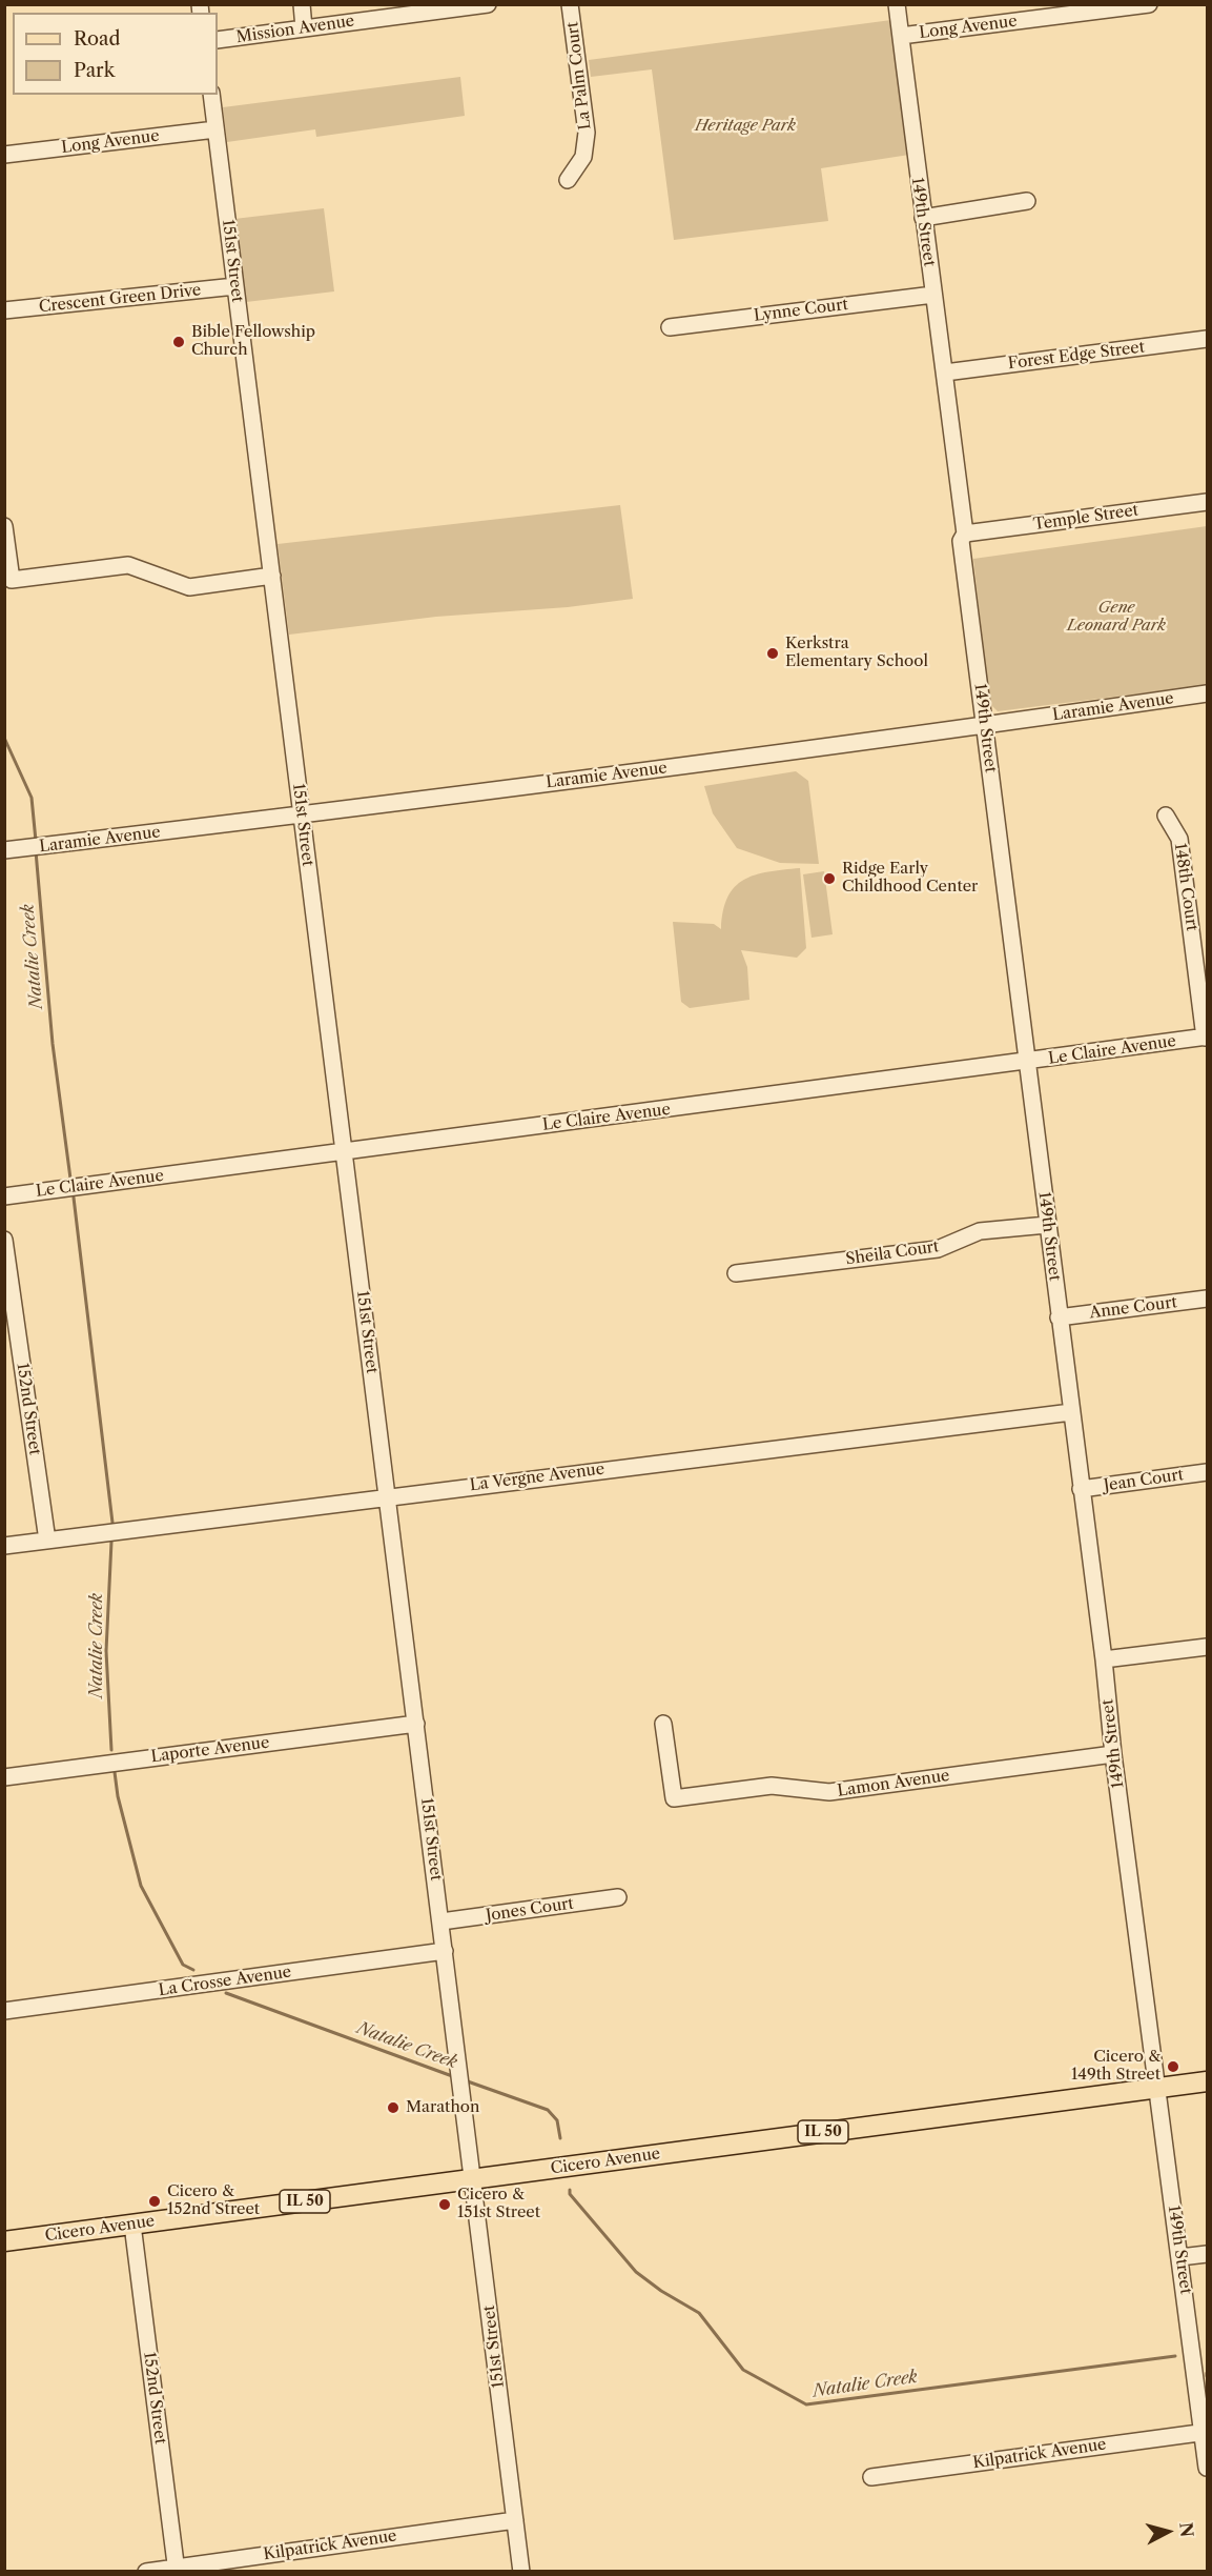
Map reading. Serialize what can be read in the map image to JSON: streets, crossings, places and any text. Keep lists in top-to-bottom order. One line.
{"streets":{"main road":["IL 50","Cicero Avenue"],"street":["Long Avenue","Mission Avenue","La Palm Court","149th Street","151st Street","Crescent Green Drive","Lynne Court","Forest Edge Street","Temple Street","Laramie Avenue","148th Court","Le Claire Avenue","Sheila Court","Anne Court","152nd Street","La Vergne Avenue","Jean Court","Laporte Avenue","Lamon Avenue","Jones Court","La Crosse Avenue","Kilpatrick Avenue"]},"crossings":[["Long Avenue","149th Street"],["Long Avenue","151st Street"],["149th Street","Lynne Court"],["149th Street","Forest Edge Street"],["149th Street","Temple Street"],["149th Street","Laramie Avenue"],["149th Street","Le Claire Avenue"],["149th Street","Sheila Court"],["149th Street","Anne Court"],["149th Street","La Vergne Avenue"],["149th Street","Jean Court"],["149th Street","Lamon Avenue"],["149th Street","Cicero Avenue"],["149th Street","Kilpatrick Avenue"],["151st Street","Crescent Green Drive"],["151st Street","Laramie Avenue"],["151st Street","Le Claire Avenue"],["151st Street","La Vergne Avenue"],["151st Street","Laporte Avenue"],["151st Street","Jones Court"],["151st Street","La Crosse Avenue"],["151st Street","Cicero Avenue"],["151st Street","Kilpatrick Avenue"],["148th Court","Le Claire Avenue"],["152nd Street","La Vergne Avenue"],["152nd Street","Cicero Avenue"],["152nd Street","Kilpatrick Avenue"]],"water":["Natalie Creek"],"parks":["Heritage Park","Gene Leonard Park"],"places":["Bible Fellowship Church","Kerkstra Elementary School","Ridge Early Childhood Center","Cicero & 149th Street","Marathon","Cicero & 152nd Street","Cicero & 151st Street"],"legend":["Road","Park"],"north":"right"}
